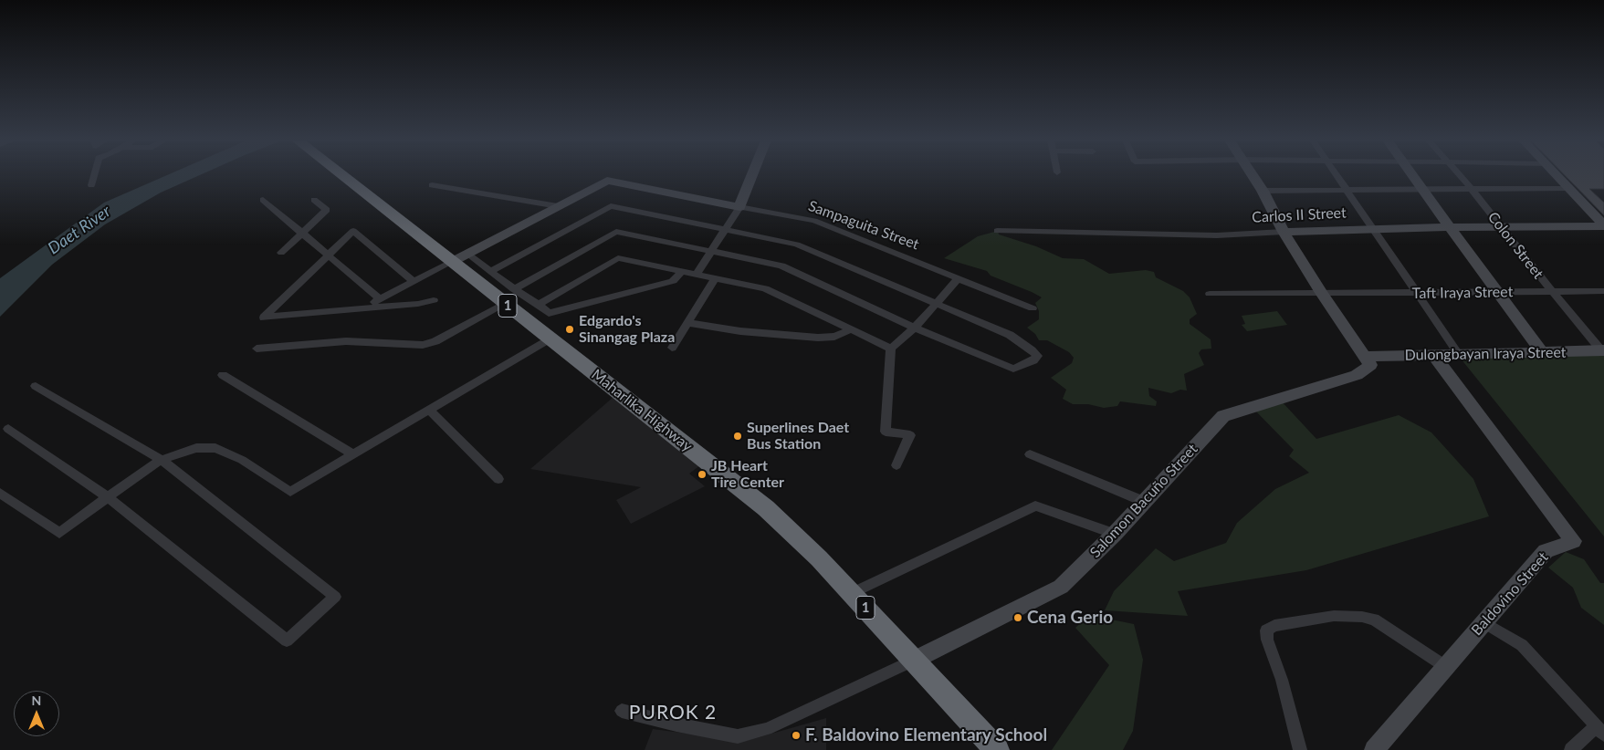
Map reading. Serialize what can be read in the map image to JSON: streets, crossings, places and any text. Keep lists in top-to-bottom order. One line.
{"streets":{"highway":["1","Maharlika Highway"],"street":["Carlos II Street","Sampaguita Street","Colon Street","Taft Iraya Street","Dulongbayan Iraya Street","Salomon Bacuño Street","Baldovino Street"]},"crossings":[["Carlos II Street","Colon Street"],["Sampaguita Street","Maharlika Highway"],["Colon Street","Taft Iraya Street"],["Colon Street","Dulongbayan Iraya Street"],["Dulongbayan Iraya Street","Salomon Bacuño Street"],["Dulongbayan Iraya Street","Baldovino Street"],["Maharlika Highway","Salomon Bacuño Street"]],"districts":["PUROK 2"],"water":["Daet River"],"places":["Edgardo's Sinangag Plaza","Superlines Daet Bus Station","JB Heart Tire Center","Cena Gerio","F. Baldovino Elementary School"],"north":"top"}
